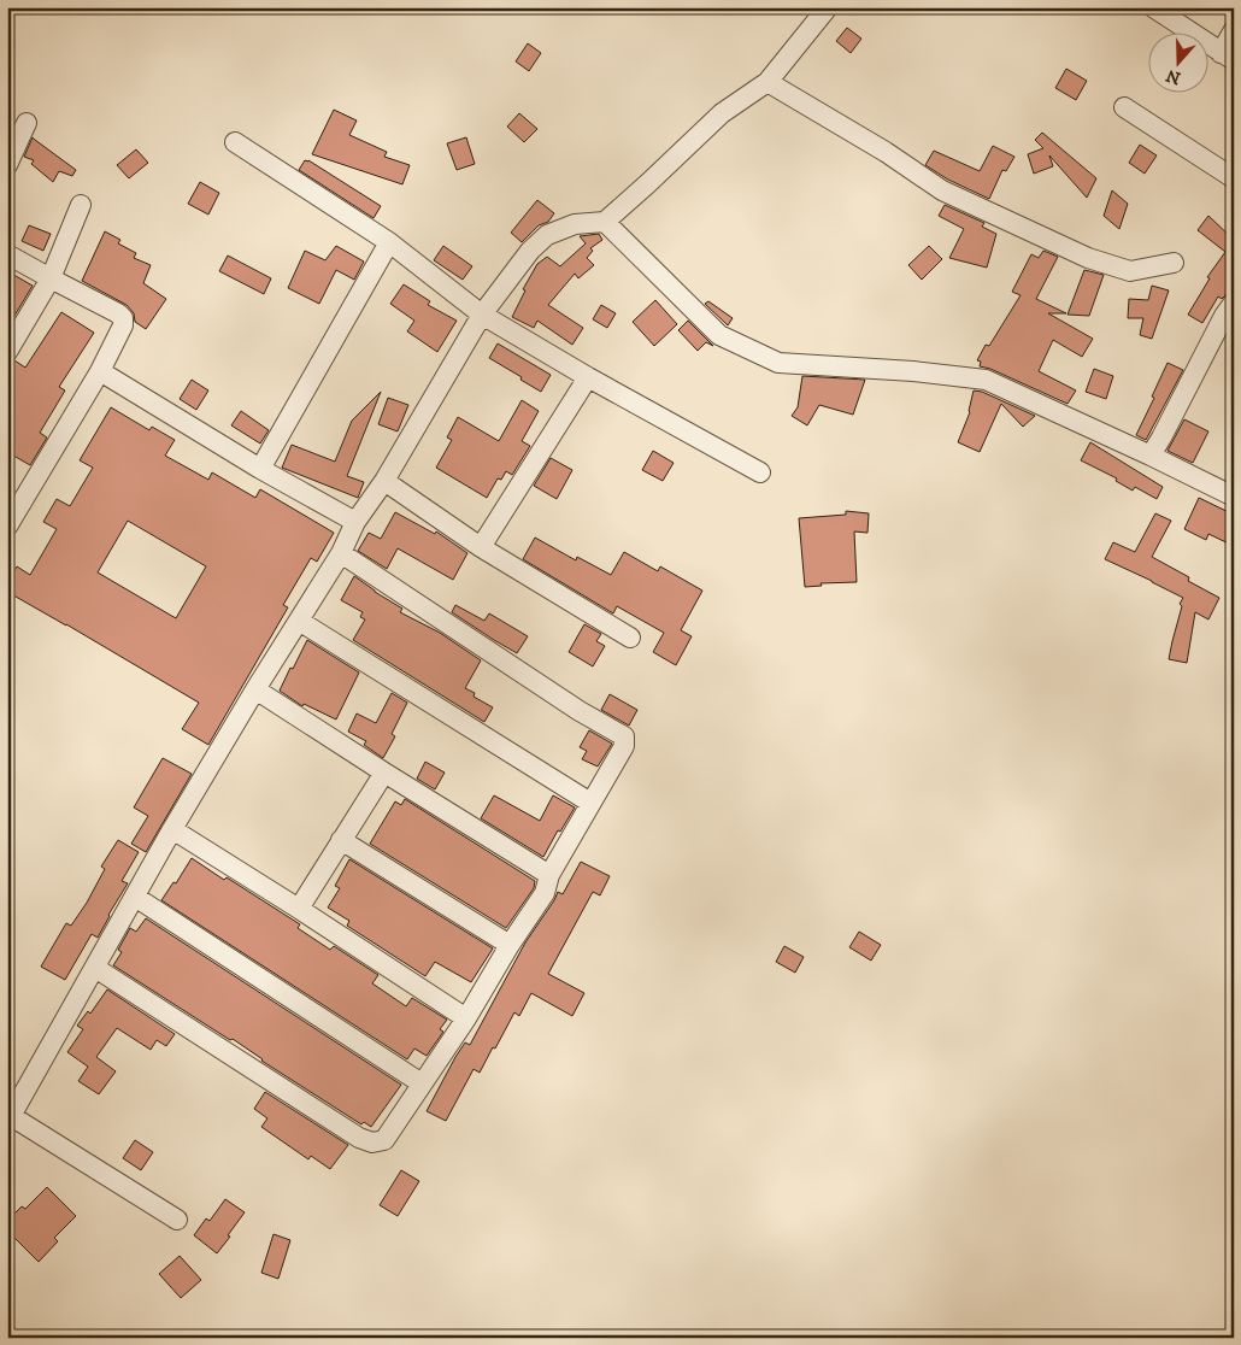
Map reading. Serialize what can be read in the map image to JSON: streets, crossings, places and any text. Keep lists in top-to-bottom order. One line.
{"north":"bottom"}
